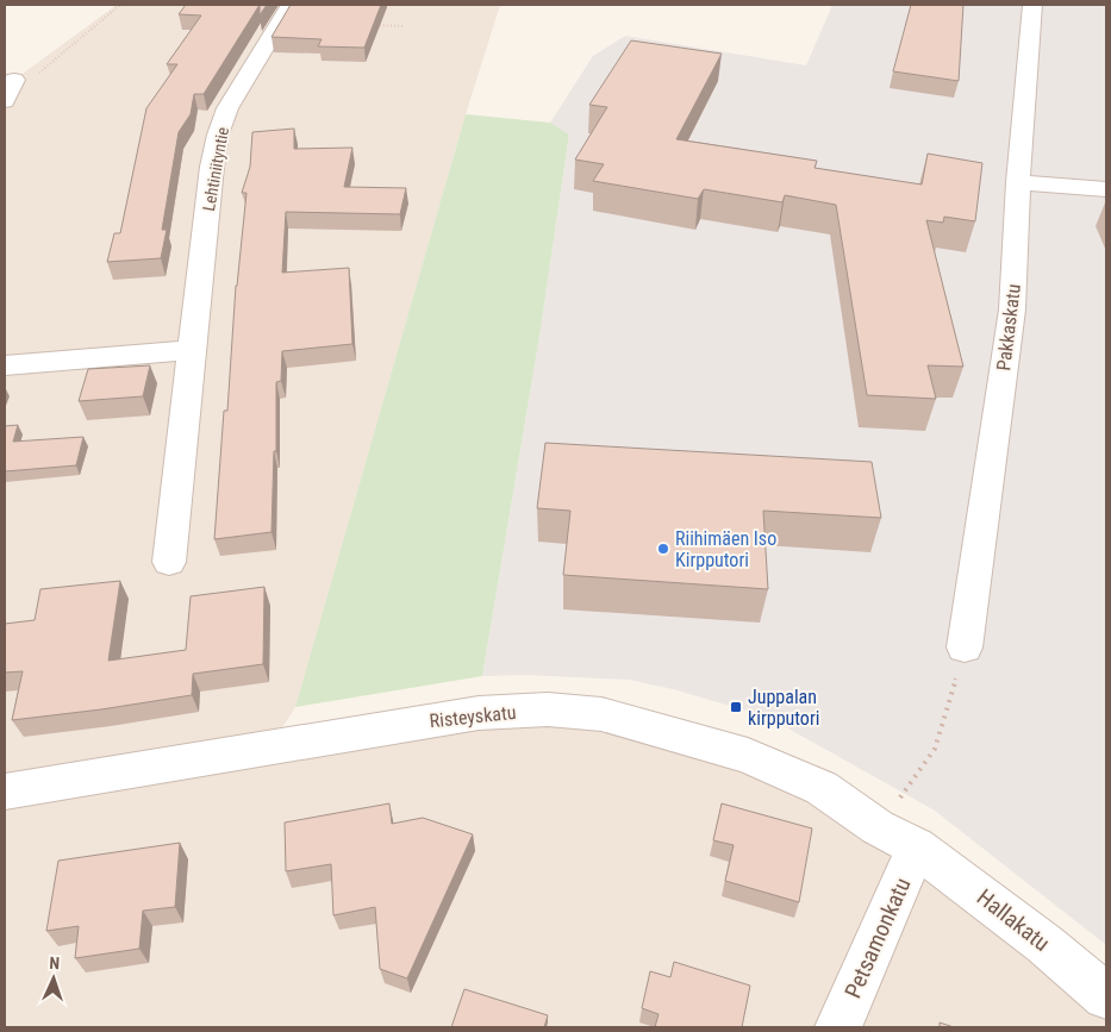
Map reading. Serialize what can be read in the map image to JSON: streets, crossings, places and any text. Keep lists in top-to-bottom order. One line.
{"streets":{"street":["Lehtiniityntie","Pakkaskatu","Risteyskatu","Hallakatu","Petsamonkatu"]},"crossings":[["Risteyskatu","Hallakatu"],["Risteyskatu","Petsamonkatu"],["Hallakatu","Petsamonkatu"]],"places":{"other":["Riihimäen Iso Kirpputori"],"transit":["Juppalan kirpputori"]},"north":"top"}
